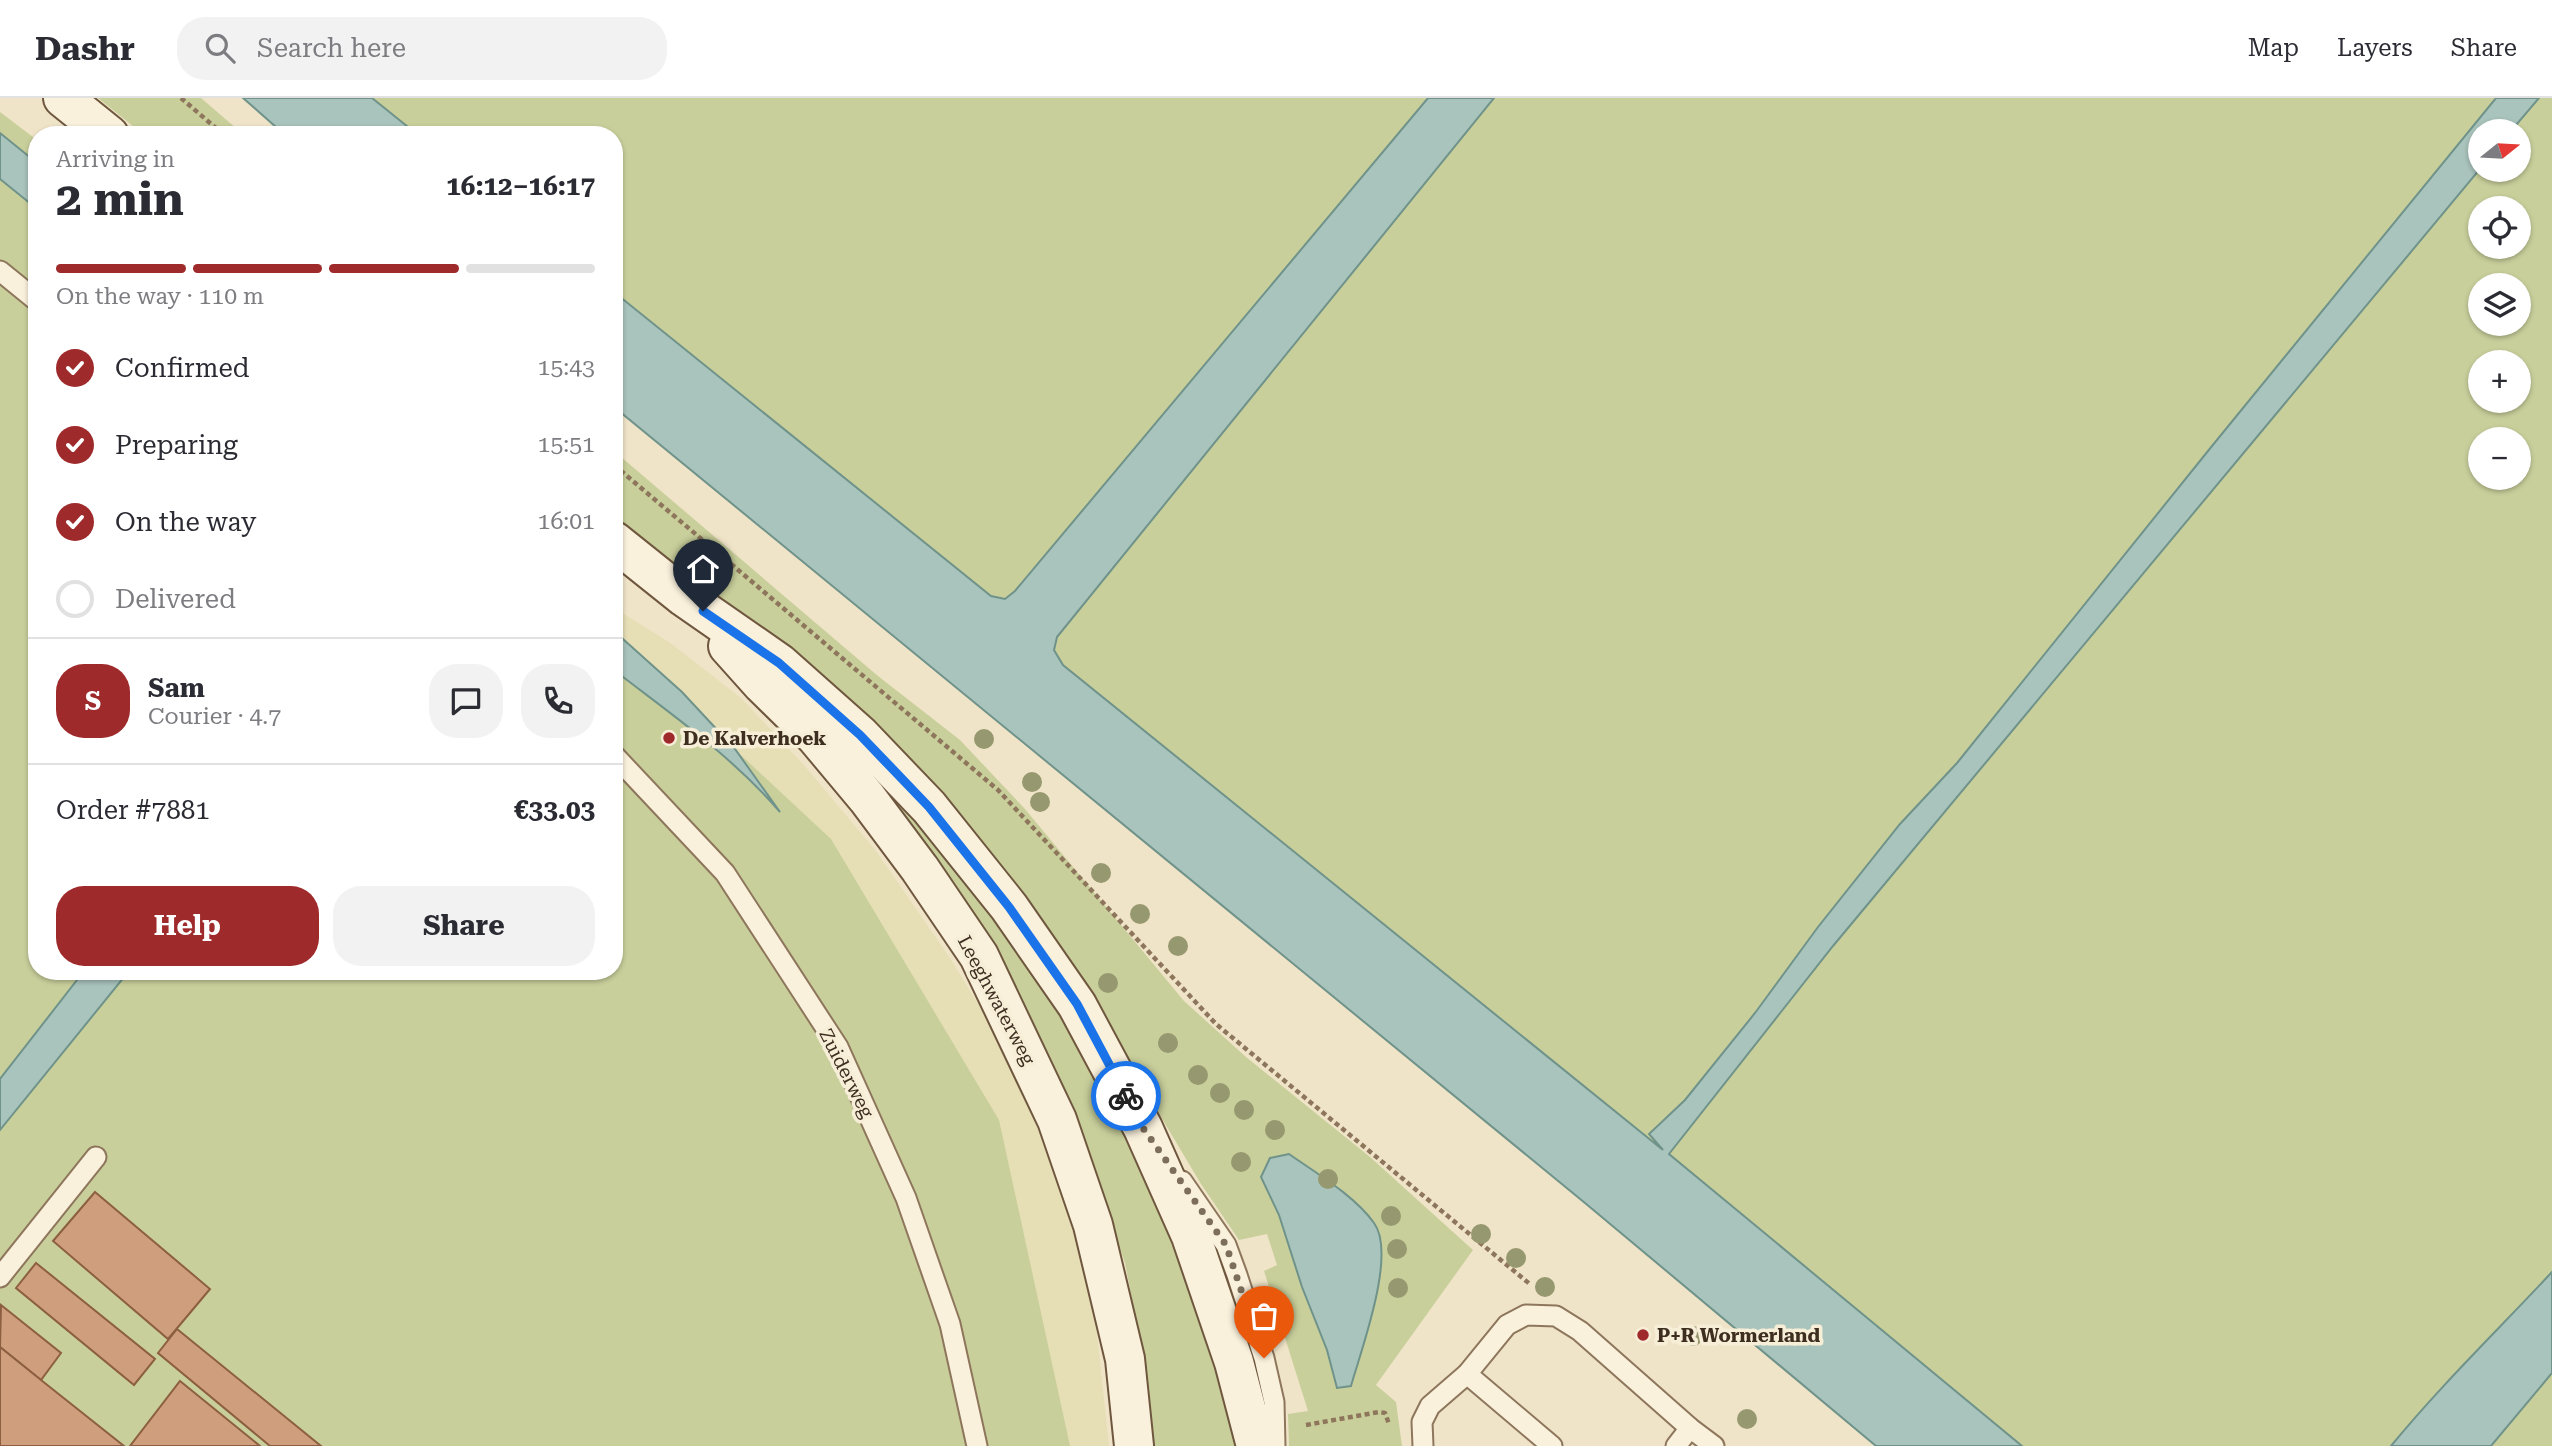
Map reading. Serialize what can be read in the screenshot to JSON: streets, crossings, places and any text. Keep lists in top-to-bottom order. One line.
{"streets":{"main road":["Leeghwaterweg"],"lane":["Zuiderweg"]},"places":["De Kalverhoek","P+R Wormerland"],"north":"right","page":{"header":"Dashr","search":"Search here","nav":["Map","Layers","Share"],"map_buttons":["+","−"],"heading":["2 min","Arriving in","16:12–16:17"],"panel":["Sam","Courier · 4.7","Order #7881","€33.03"],"bar":"On the way · 110 m","list":[["Confirmed","15:43"],["Preparing","15:51"],["On the way","16:01"],"Delivered"],"round":"S","buttons":["Help","Share"]}}
